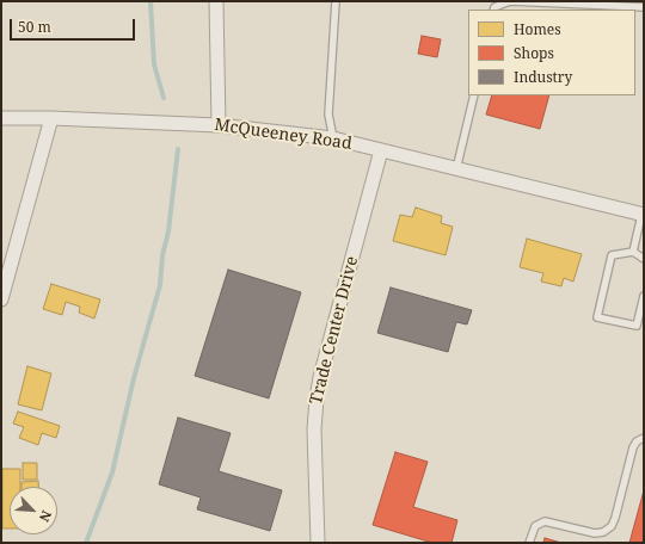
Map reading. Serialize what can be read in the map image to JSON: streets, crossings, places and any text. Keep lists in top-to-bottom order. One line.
{"streets":{"street":["McQueeney Road","Trade Center Drive"]},"crossings":[["McQueeney Road","Trade Center Drive"]],"legend":["Homes","Shops","Industry"],"scale_bar":"50 m","north":"bottom right"}
